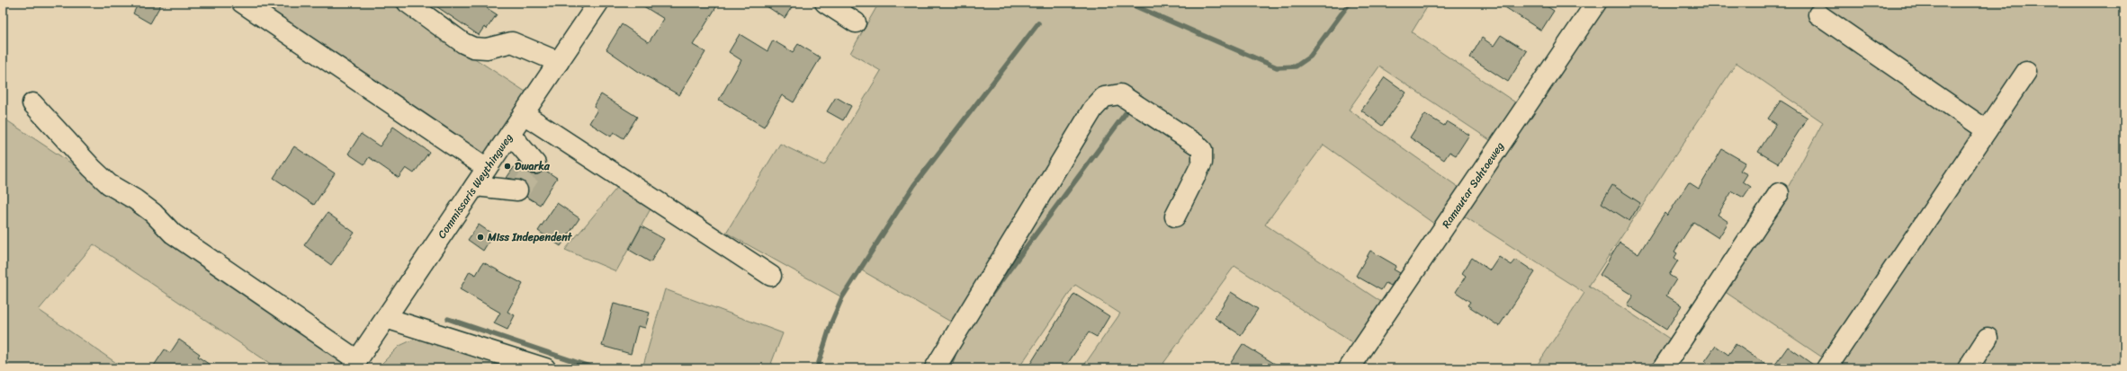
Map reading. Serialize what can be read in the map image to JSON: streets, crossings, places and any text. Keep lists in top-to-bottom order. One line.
{"streets":{"street":["Ramautar Sahtoeweg","Commissaris Weythingweg"]},"places":["Dwarka","Miss Independent"]}
